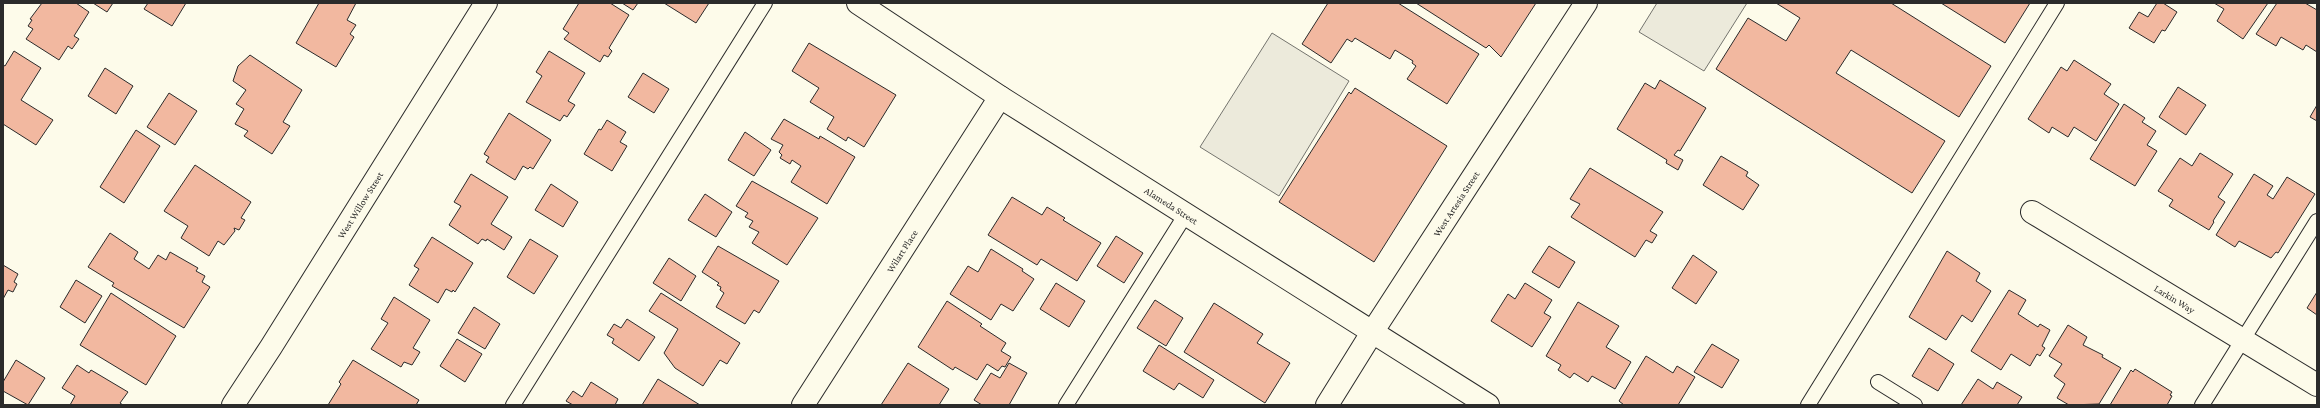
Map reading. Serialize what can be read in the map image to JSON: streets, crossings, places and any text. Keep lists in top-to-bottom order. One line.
{"streets":{"street":["West Artesia Street","West Willow Street","Alameda Street","Wilart Place","Larkin Way"]},"crossings":[["West Artesia Street","Alameda Street"],["Alameda Street","Wilart Place"]]}
